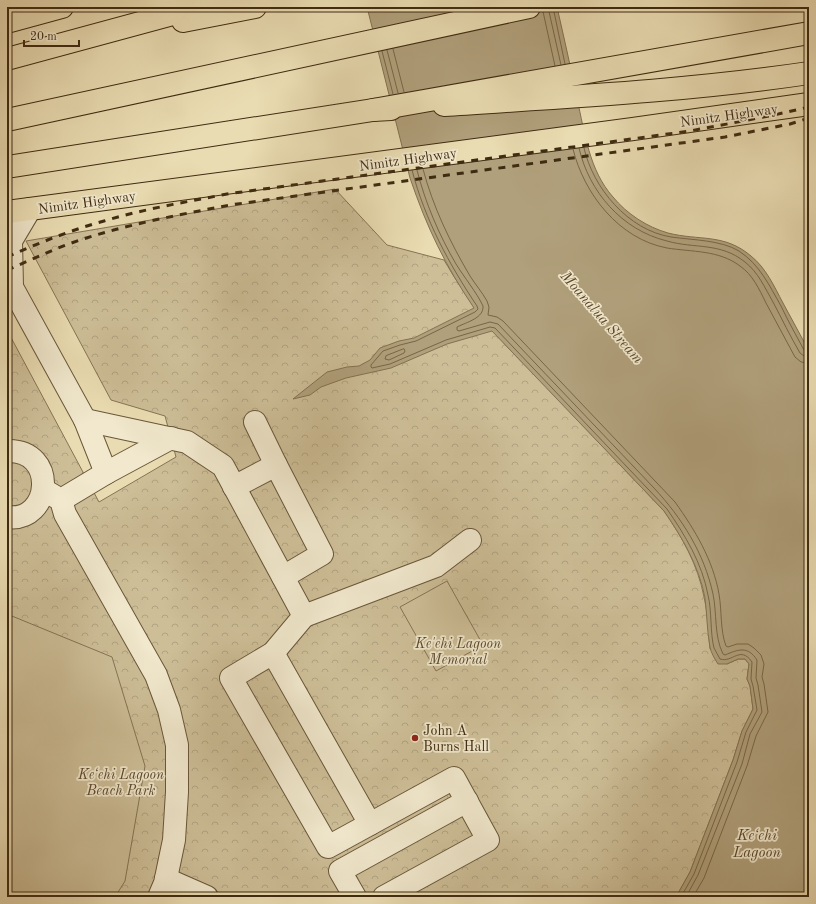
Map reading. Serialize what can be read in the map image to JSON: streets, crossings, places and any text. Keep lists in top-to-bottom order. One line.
{"streets":{"main road":["Nimitz Highway"]},"water":["Moanalua Stream","Keʻehi Lagoon"],"parks":["Ke'ehi Lagoon Memorial","Keʻehi Lagoon Beach Park"],"places":["John A Burns Hall"],"scale_bar":"20 m"}
